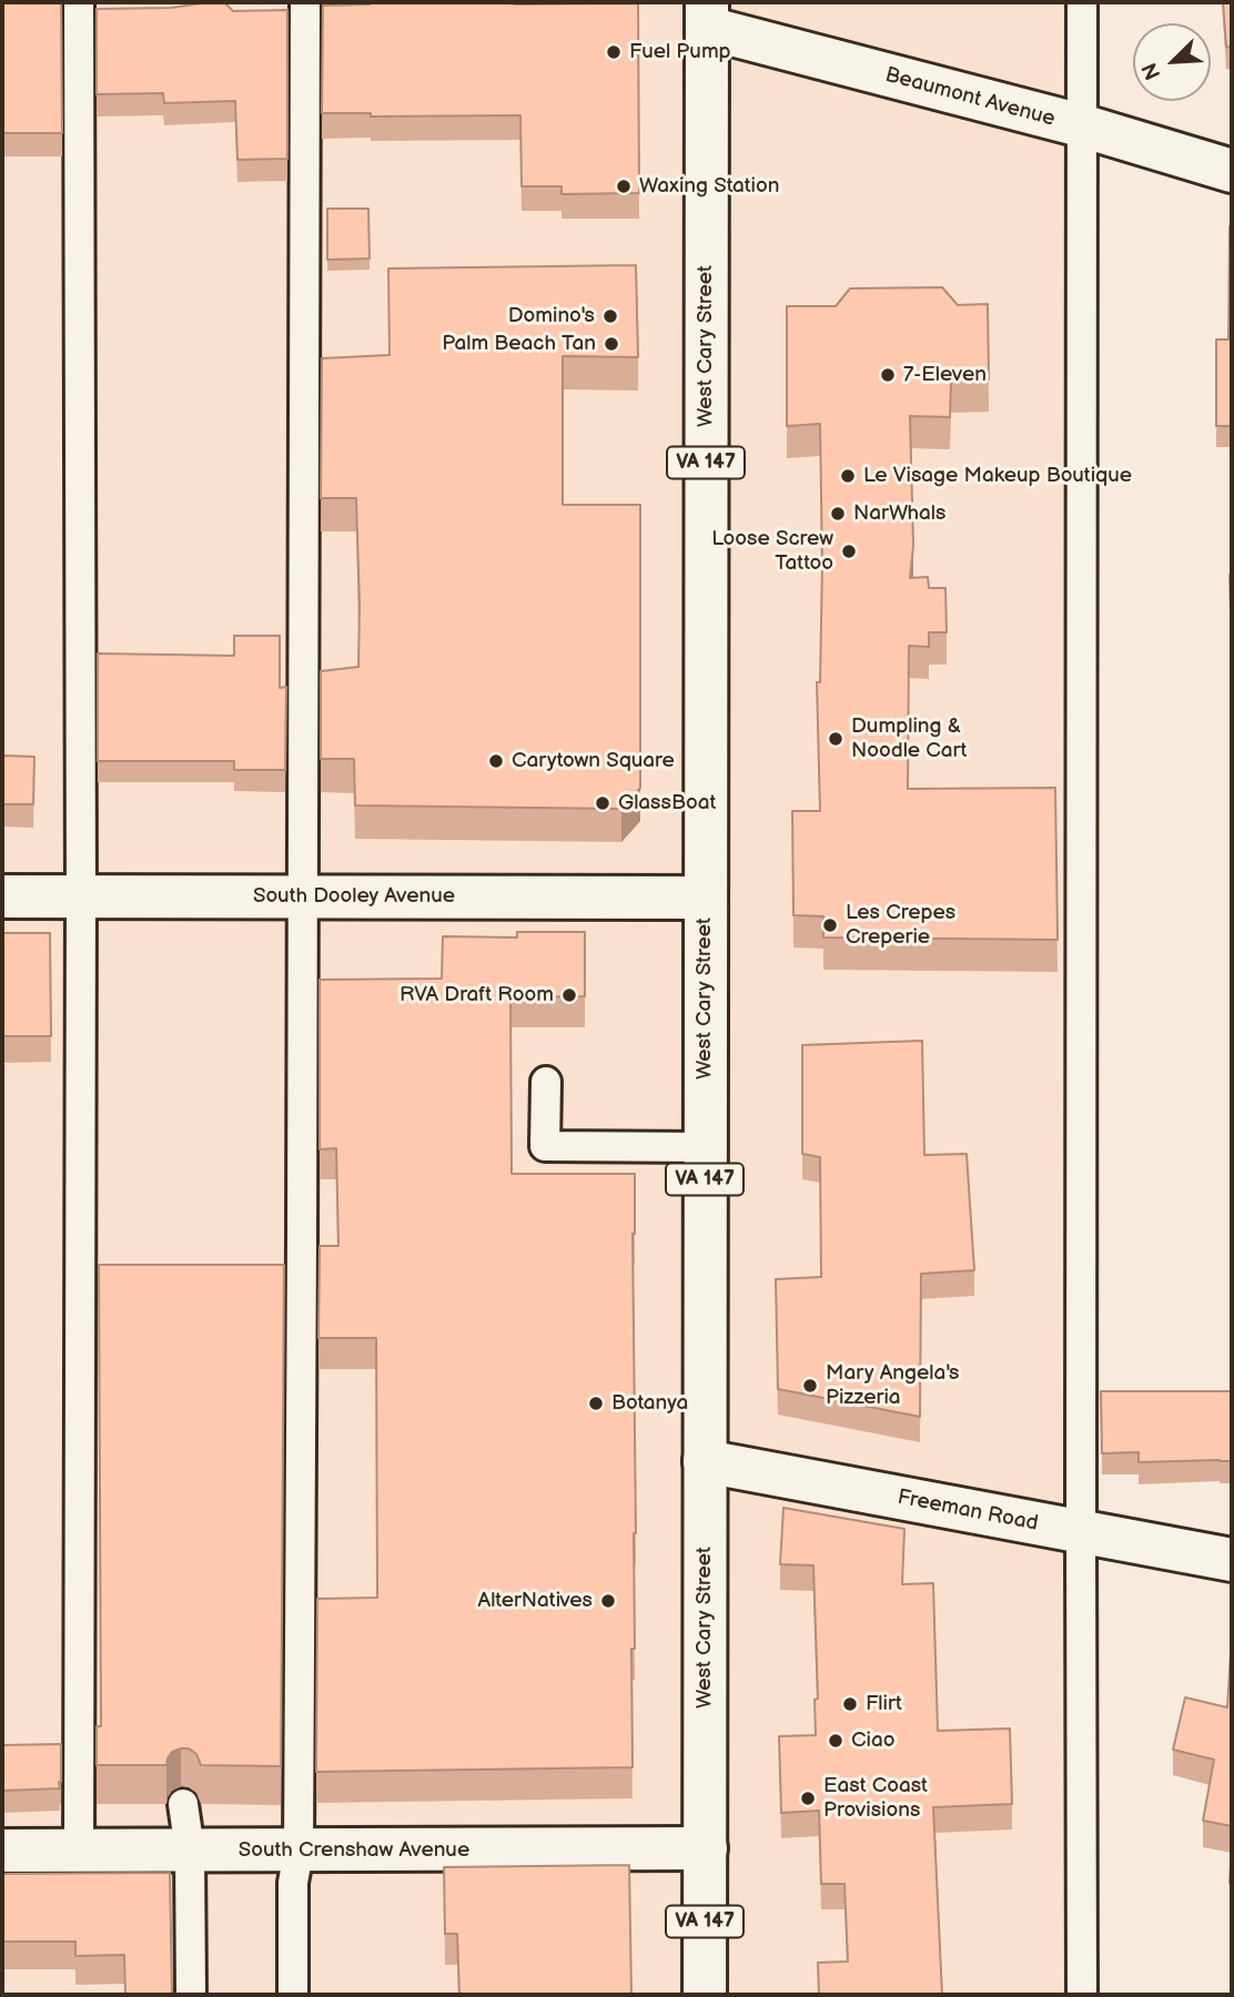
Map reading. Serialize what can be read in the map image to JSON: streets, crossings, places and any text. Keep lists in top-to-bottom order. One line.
{"streets":{"street":["Beaumont Avenue","West Cary Street","VA 147","South Dooley Avenue","Freeman Road","South Crenshaw Avenue"]},"crossings":[["Beaumont Avenue","West Cary Street"],["West Cary Street","South Dooley Avenue"],["West Cary Street","Freeman Road"],["West Cary Street","South Crenshaw Avenue"]],"places":["Fuel Pump","Waxing Station","Domino's","Palm Beach Tan","7-Eleven","Le Visage Makeup Boutique","NarWhals","Loose Screw Tattoo","Dumpling & Noodle Cart","Carytown Square","GlassBoat","Les Crepes Creperie","RVA Draft Room","Mary Angela's Pizzeria","Botanya","AlterNatives","Flirt","Ciao","East Coast Provisions"],"north":"bottom left"}
